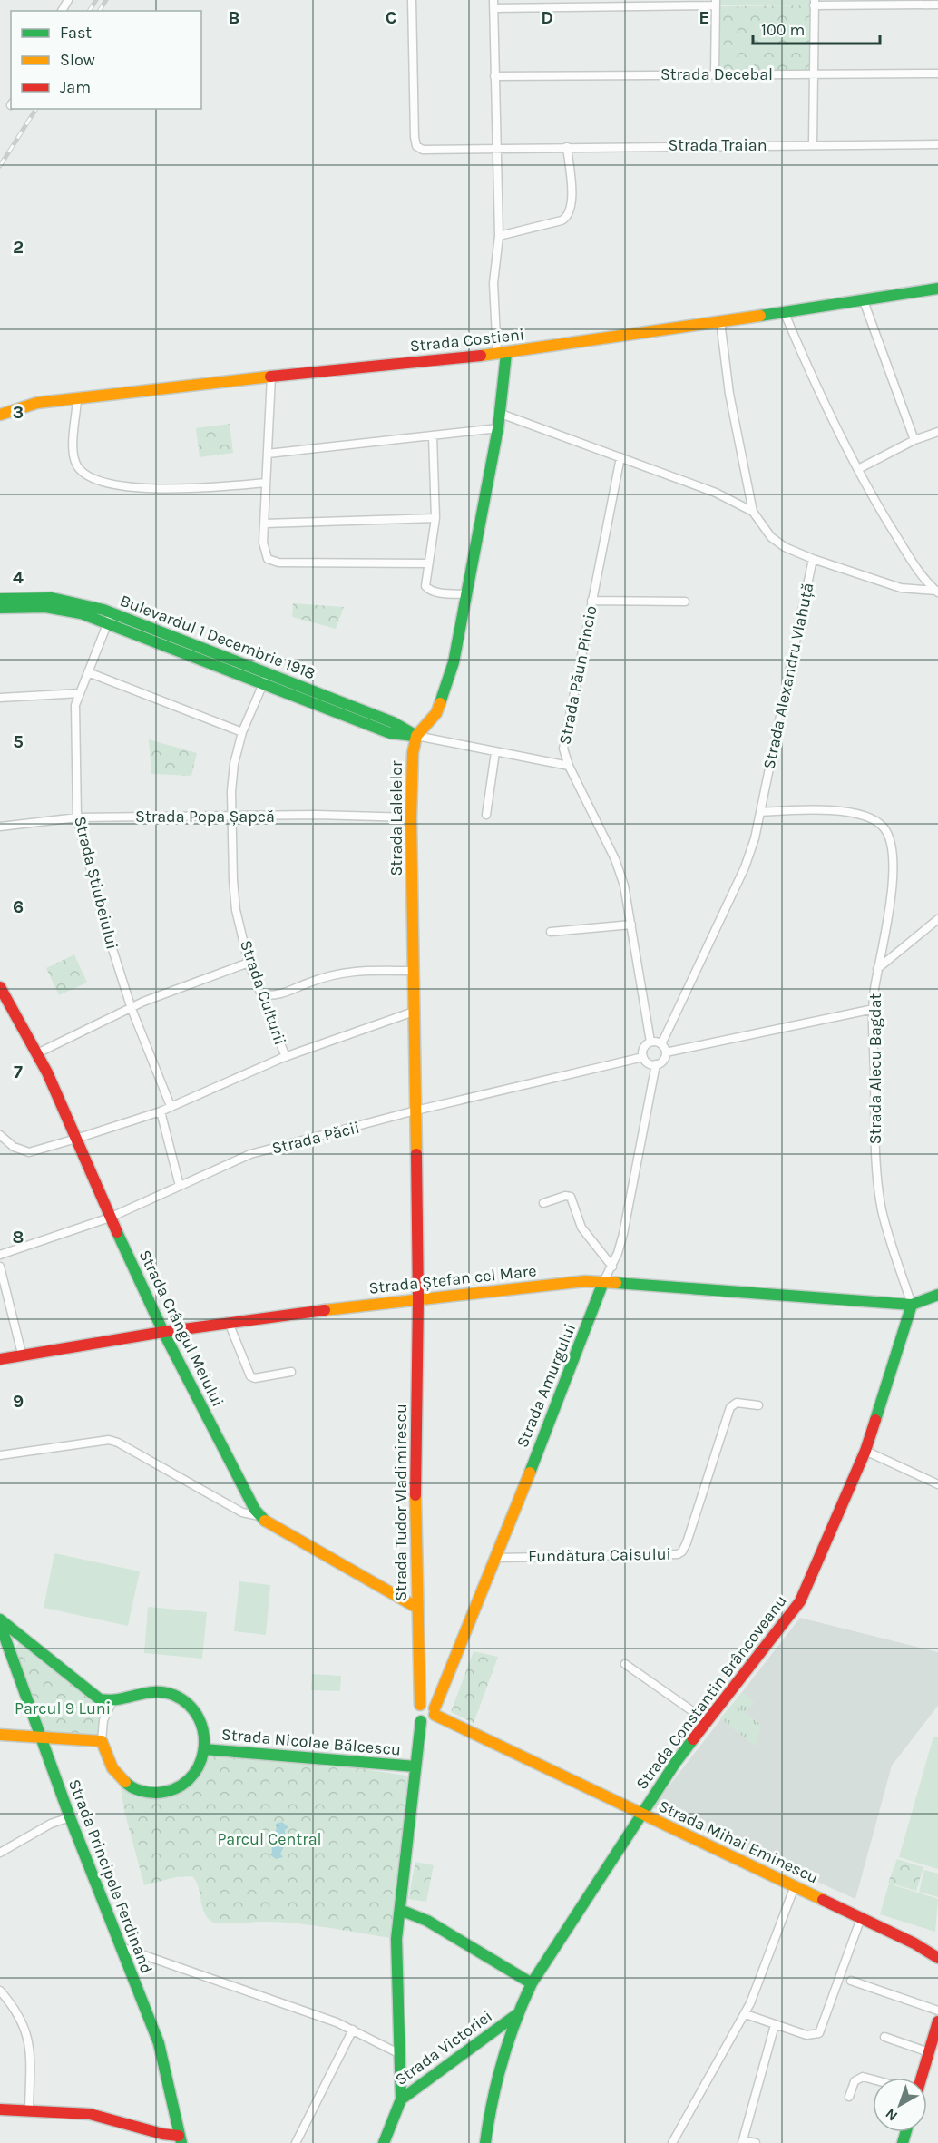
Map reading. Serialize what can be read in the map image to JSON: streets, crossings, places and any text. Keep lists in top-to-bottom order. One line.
{"streets":{"street":["Strada Decebal","Strada Traian","Strada Costieni","Bulevardul 1 Decembrie 1918","Strada Păun Pincio","Strada Alexandru Vlahuță","Strada Popa Șapcă","Strada Lalelelor","Strada Știubeiului","Strada Culturii","Strada Alecu Bagdat","Strada Păcii","Strada Ștefan cel Mare","Strada Crângul Meiului","Strada Amurgului","Strada Tudor Vladimirescu","Fundătura Caisului","Strada Constantin Brâncoveanu","Strada Nicolae Bălcescu","Strada Mihai Eminescu","Strada Principele Ferdinand","Strada Victoriei"]},"crossings":[["Strada Costieni","Strada Alexandru Vlahuță"],["Bulevardul 1 Decembrie 1918","Strada Păun Pincio"],["Bulevardul 1 Decembrie 1918","Strada Lalelelor"],["Bulevardul 1 Decembrie 1918","Strada Știubeiului"],["Bulevardul 1 Decembrie 1918","Strada Culturii"],["Strada Păun Pincio","Strada Alexandru Vlahuță"],["Strada Păun Pincio","Strada Păcii"],["Strada Păun Pincio","Strada Amurgului"],["Strada Alexandru Vlahuță","Strada Alecu Bagdat"],["Strada Alexandru Vlahuță","Strada Păcii"],["Strada Alexandru Vlahuță","Strada Amurgului"],["Strada Popa Șapcă","Strada Lalelelor"],["Strada Popa Șapcă","Strada Știubeiului"],["Strada Popa Șapcă","Strada Culturii"],["Strada Lalelelor","Strada Păcii"],["Strada Lalelelor","Strada Ștefan cel Mare"],["Strada Lalelelor","Strada Tudor Vladimirescu"],["Strada Alecu Bagdat","Strada Ștefan cel Mare"],["Strada Alecu Bagdat","Strada Constantin Brâncoveanu"],["Strada Păcii","Strada Crângul Meiului"],["Strada Păcii","Strada Amurgului"],["Strada Ștefan cel Mare","Strada Crângul Meiului"],["Strada Ștefan cel Mare","Strada Amurgului"],["Strada Ștefan cel Mare","Strada Tudor Vladimirescu"],["Strada Ștefan cel Mare","Strada Constantin Brâncoveanu"],["Strada Crângul Meiului","Strada Tudor Vladimirescu"],["Strada Amurgului","Strada Tudor Vladimirescu"],["Strada Amurgului","Fundătura Caisului"],["Strada Amurgului","Strada Mihai Eminescu"],["Strada Tudor Vladimirescu","Strada Nicolae Bălcescu"],["Strada Tudor Vladimirescu","Strada Mihai Eminescu"],["Strada Tudor Vladimirescu","Strada Victoriei"],["Strada Constantin Brâncoveanu","Strada Mihai Eminescu"],["Strada Constantin Brâncoveanu","Strada Victoriei"]],"parks":["Parcul 9 Luni","Parcul Central"],"legend":["Fast","Slow","Jam"],"scale_bar":"100 m","north":"bottom left","grid":{"columns":["B","C","D","E"],"rows":["2","3","4","5","6","7","8","9"]}}
